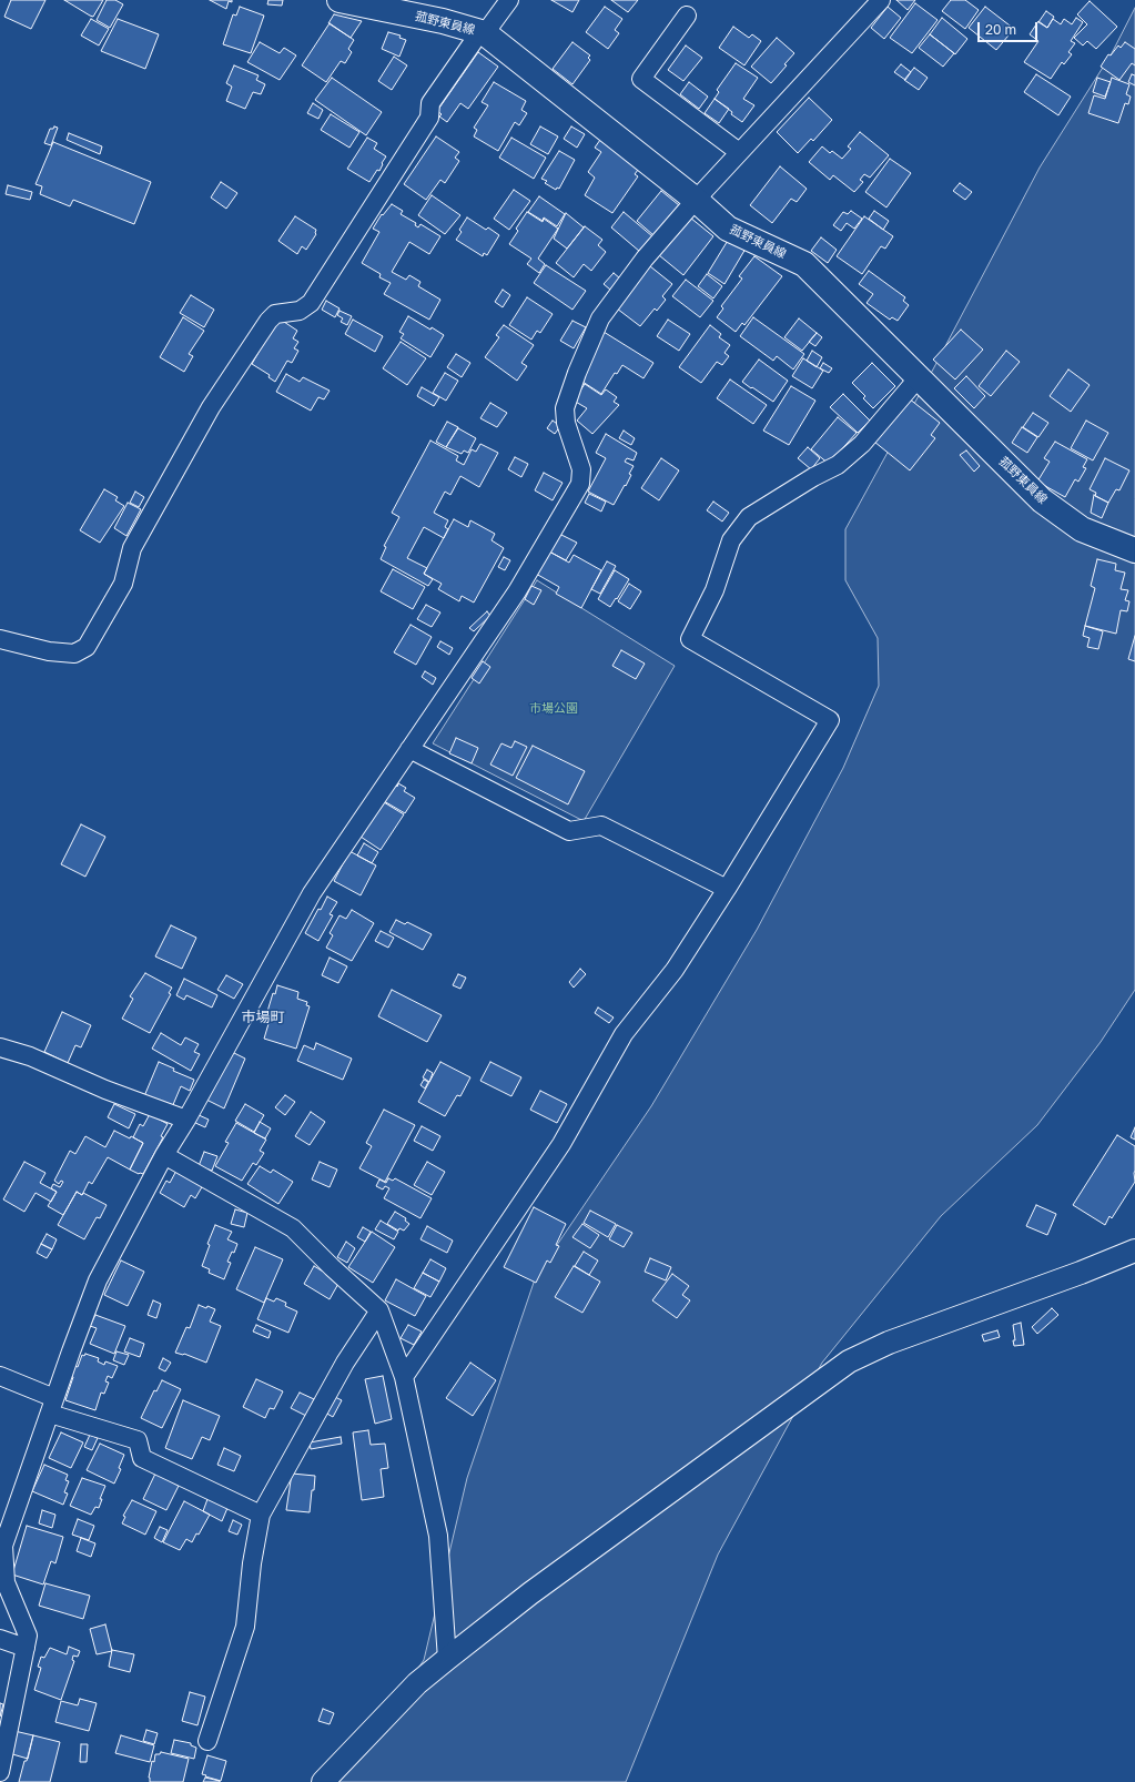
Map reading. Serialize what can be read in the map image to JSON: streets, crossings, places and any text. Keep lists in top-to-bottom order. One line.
{"streets":{"main road":["菰野東員線"]},"districts":["市場町"],"parks":["市場公園"],"scale_bar":"20 m"}
